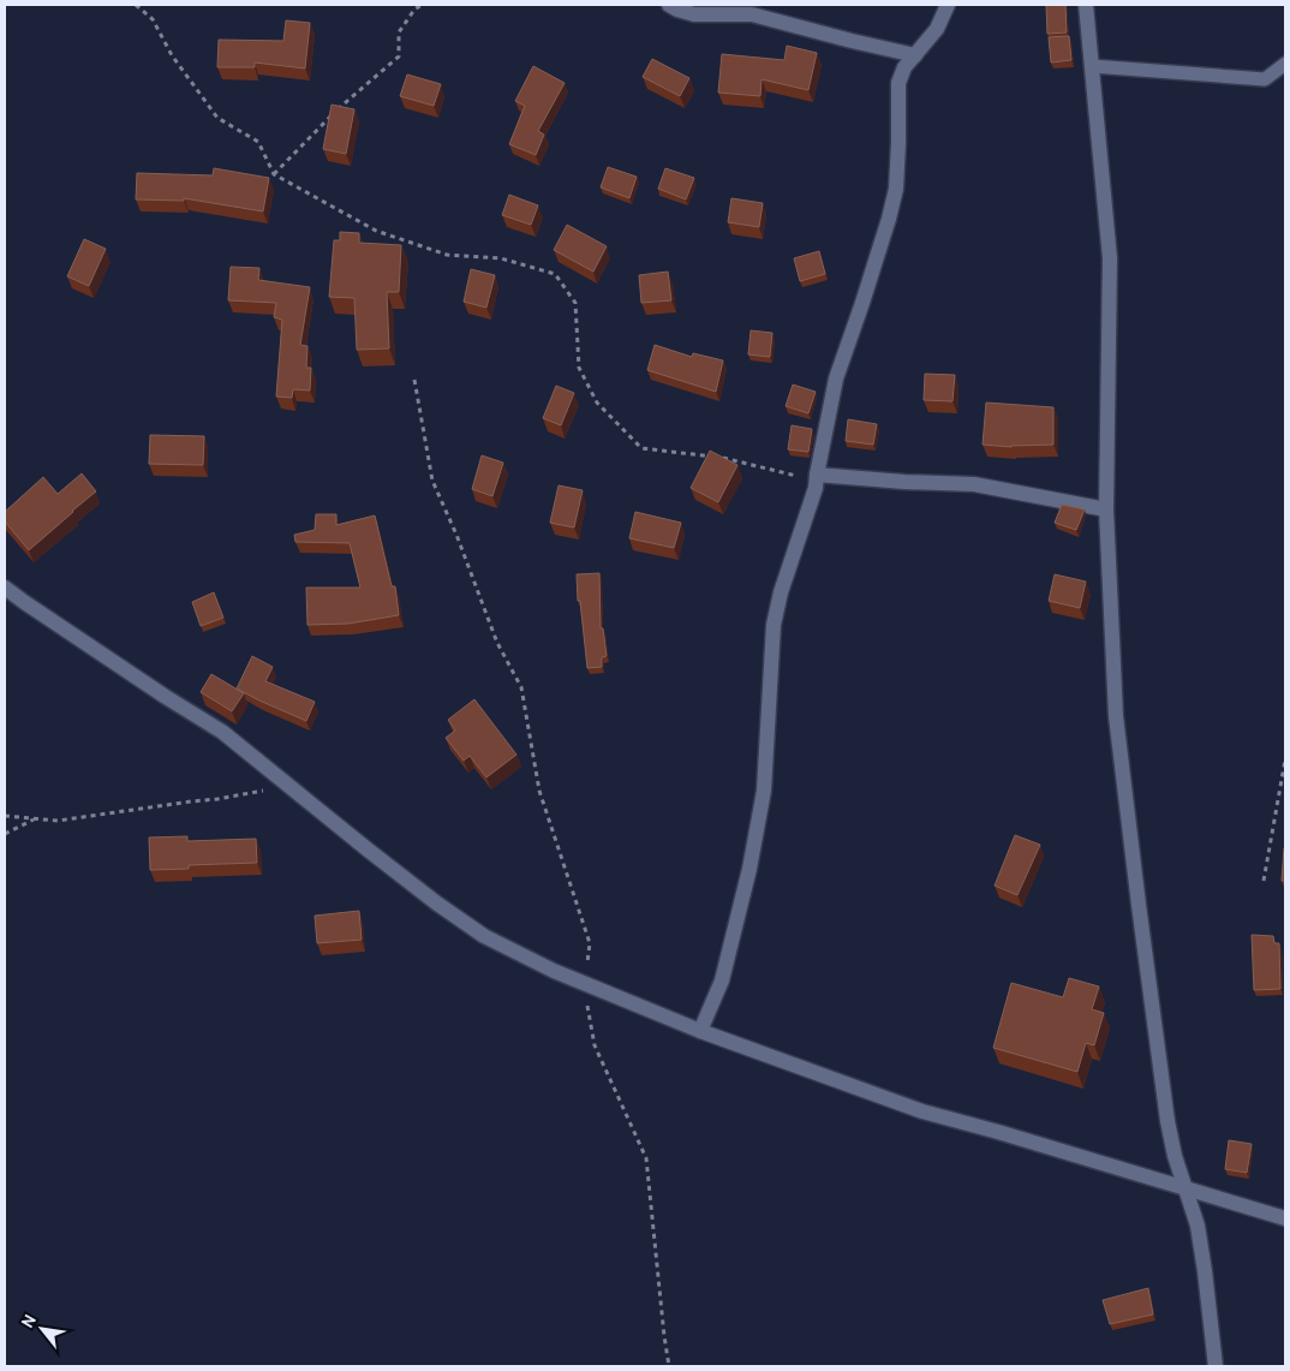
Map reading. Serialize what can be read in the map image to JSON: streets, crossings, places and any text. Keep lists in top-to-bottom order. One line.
{"north":"top left"}
